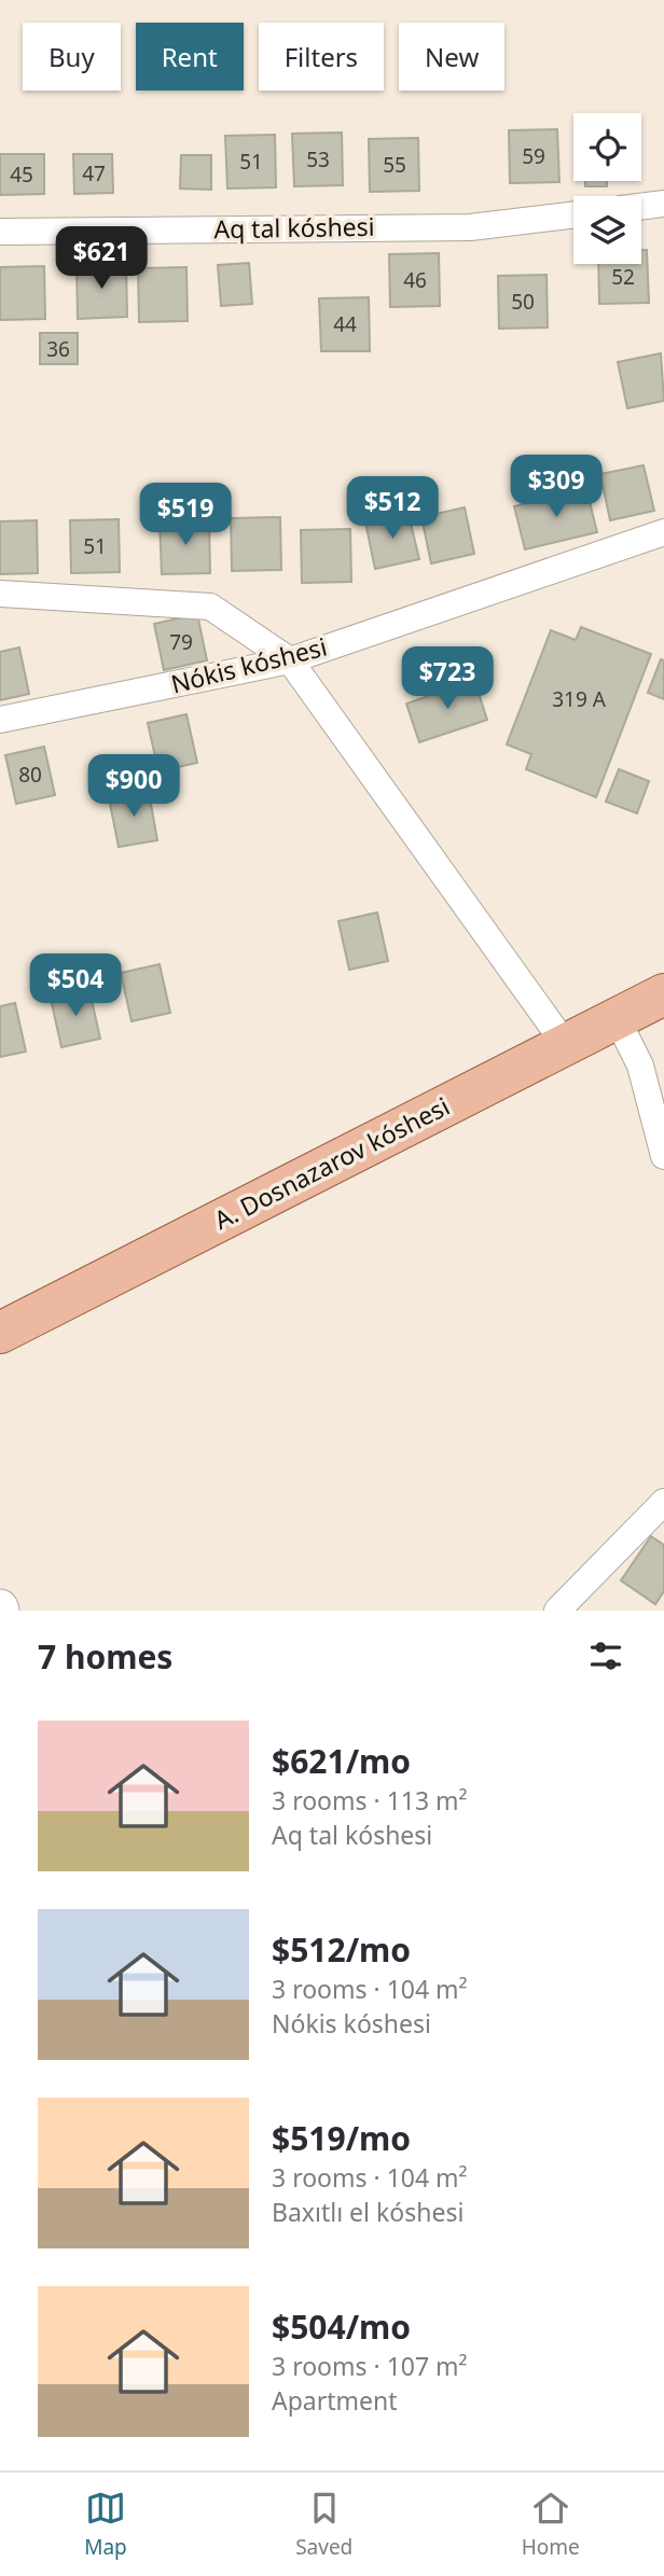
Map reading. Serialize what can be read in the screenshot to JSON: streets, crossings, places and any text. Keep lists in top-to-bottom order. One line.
{"streets":{"main road":["A. Dosnazarov kóshesi"],"street":["Aq tal kóshesi","Nókis kóshesi"]},"house_numbers":["59","53","51","55","47","45","52","46","50","44","36","51","79","319 А","80"],"page":{"chip":["Buy","Rent","Filters","New"],"price":["$621","$309","$512","$519","$723","$900","$504"],"heading":"7 homes","list":[{"name":"$621/mo","note":"3 rooms · 113 m² · Aq tal kóshesi"},{"name":"$512/mo","note":"3 rooms · 104 m² · Nókis kóshesi"},{"name":"$519/mo","note":"3 rooms · 104 m² · Baxıtlı el kóshesi"},{"name":"$504/mo","note":"3 rooms · 107 m² · Apartment"}],"tabs":["Map","Saved","Home"]}}
